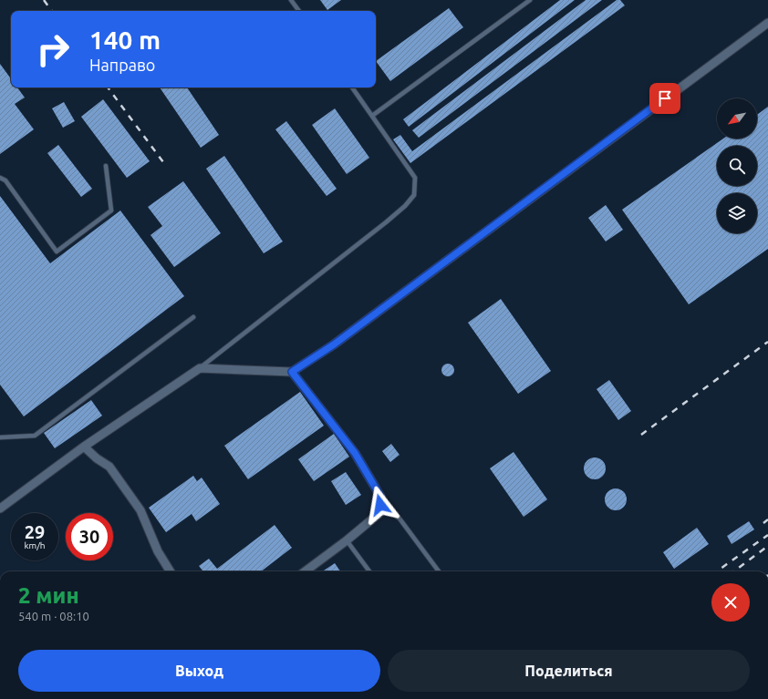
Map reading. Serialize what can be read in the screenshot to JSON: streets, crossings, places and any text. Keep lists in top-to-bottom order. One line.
{"north":"bottom left","page":{"turn":["140 m","Направо"],"speed":"29 km/h","limit":"30","heading":["2 мин","540 m · 08:10"],"buttons":["Выход","Поделиться"]}}
